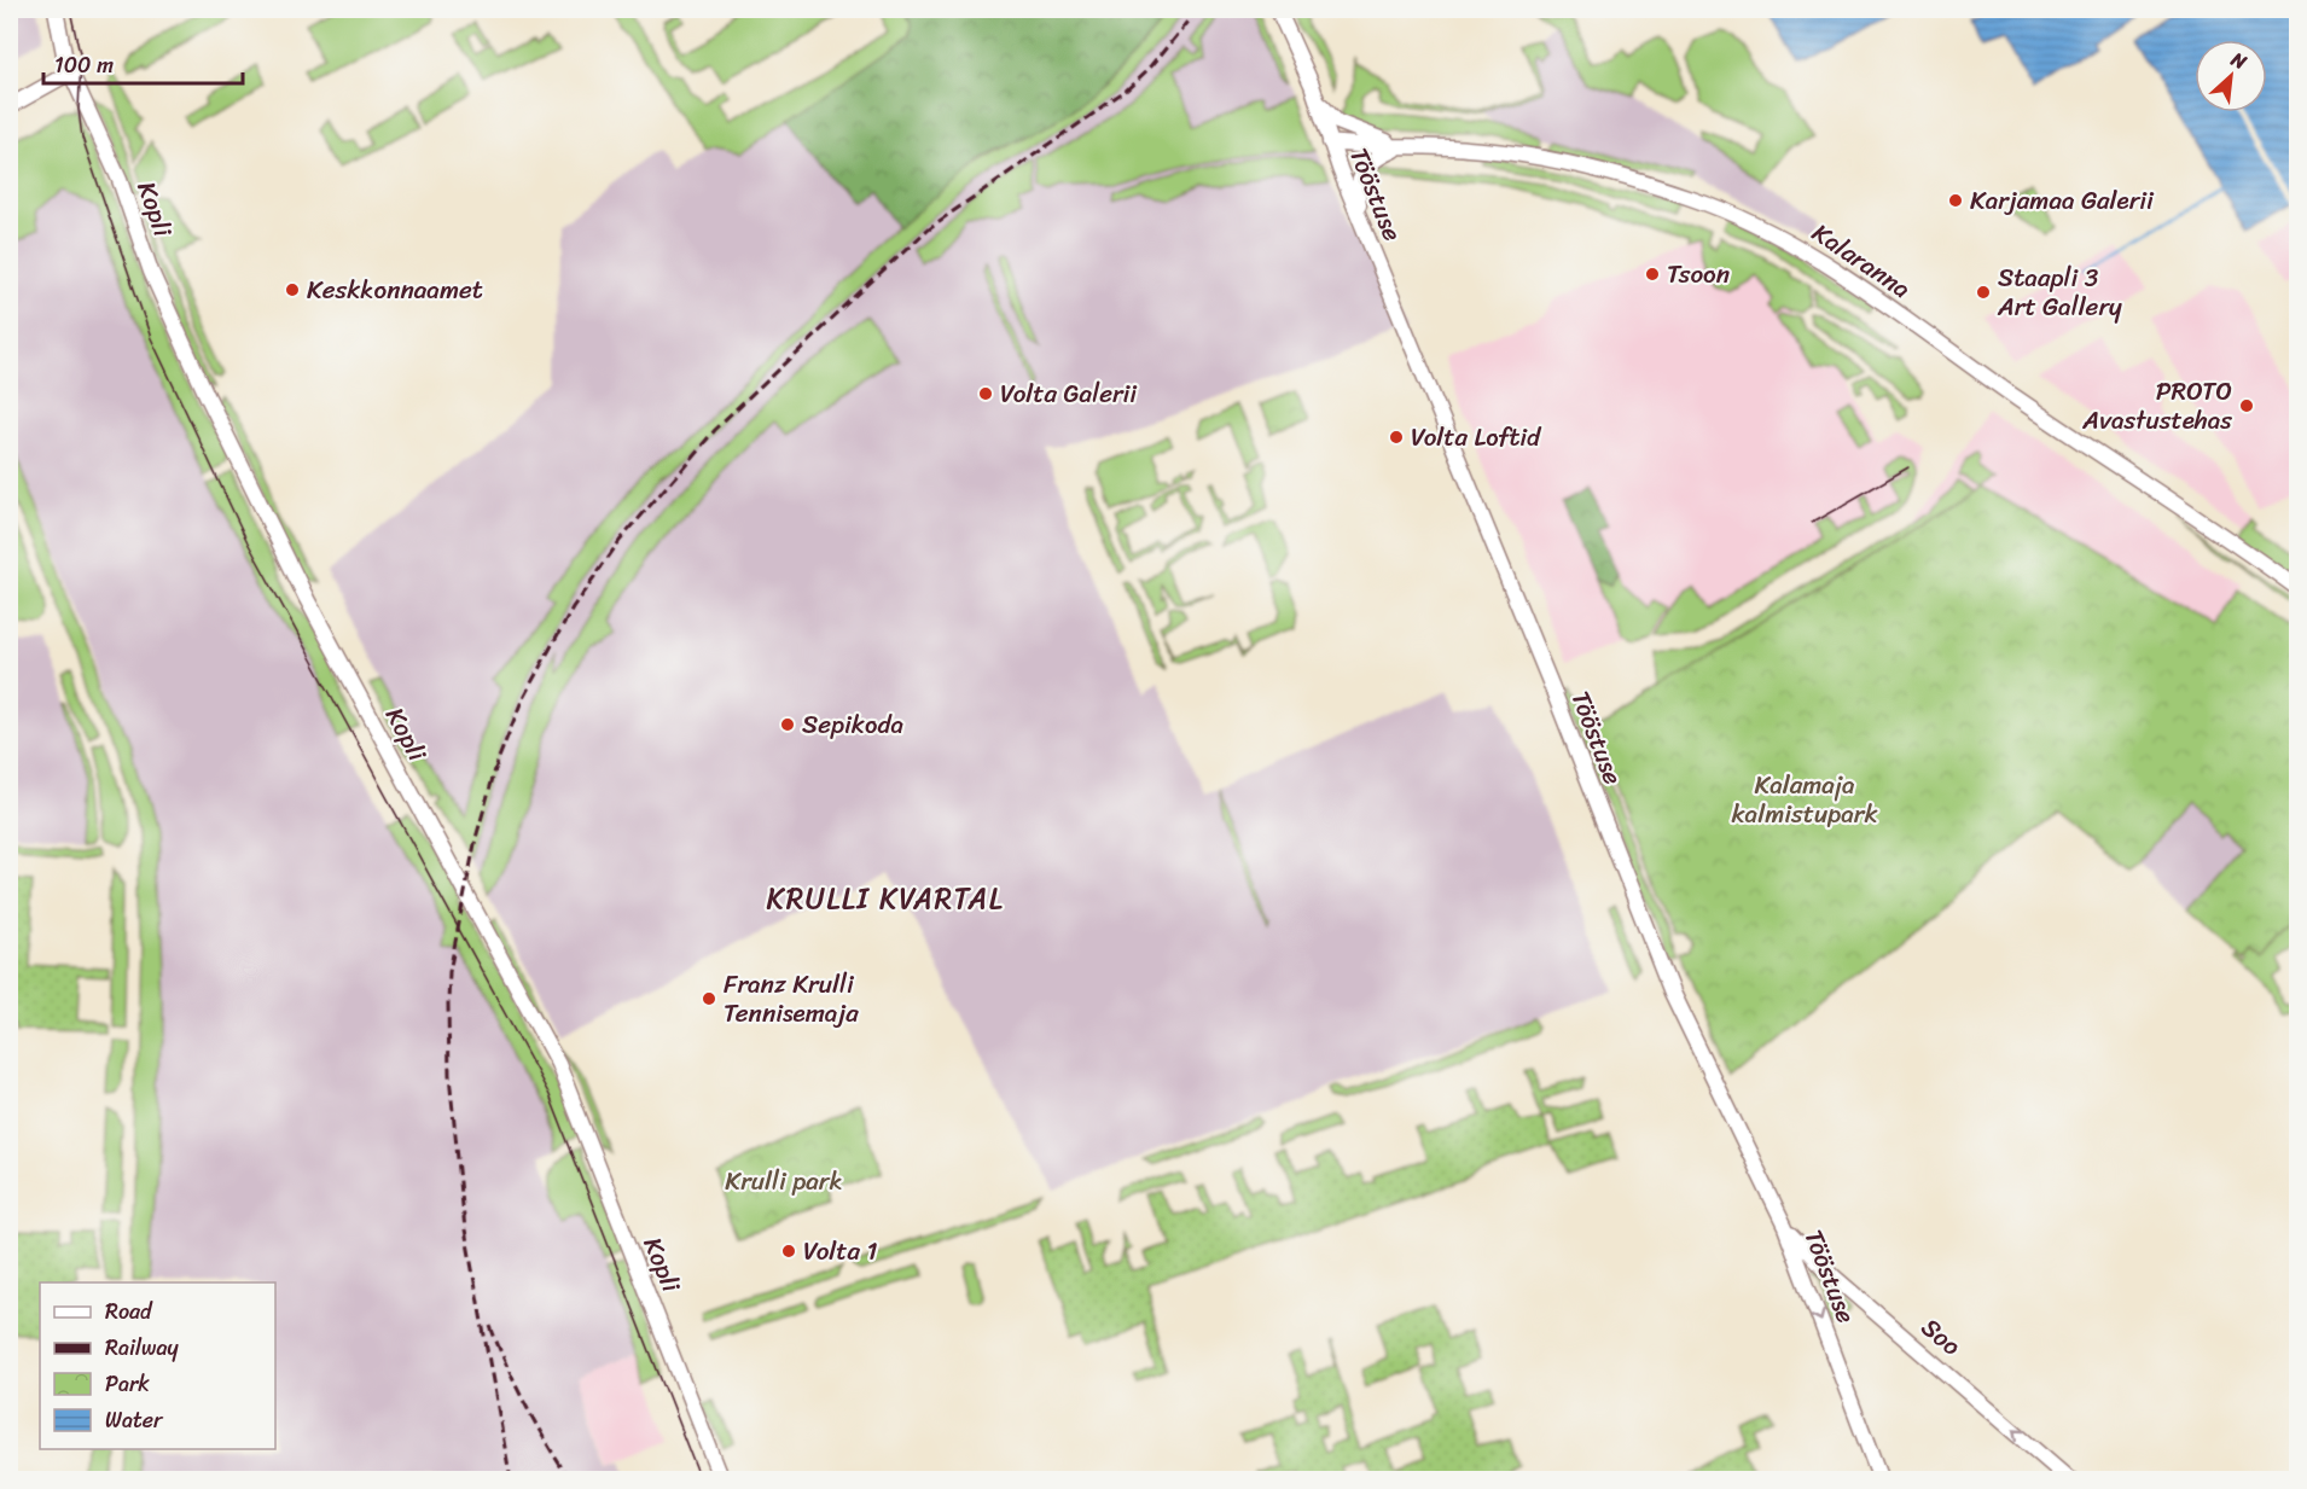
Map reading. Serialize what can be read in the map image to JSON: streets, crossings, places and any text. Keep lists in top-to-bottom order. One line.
{"streets":{"street":["Tööstuse","Kopli","Kalaranna","Soo"]},"crossings":[["Tööstuse","Kalaranna"],["Tööstuse","Soo"]],"one_way":["Soo"],"districts":["KRULLI KVARTAL"],"parks":["Kalamaja kalmistupark","Krulli park"],"places":["Karjamaa Galerii","Tsoon","Keskkonnaamet","Staapli 3 Art Gallery","Volta Galerii","PROTO Avastustehas","Volta Loftid","Sepikoda","Franz Krulli Tennisemaja","Volta 1"],"legend":["Road","Railway","Park","Water"],"scale_bar":"100 m","north":"top right"}
